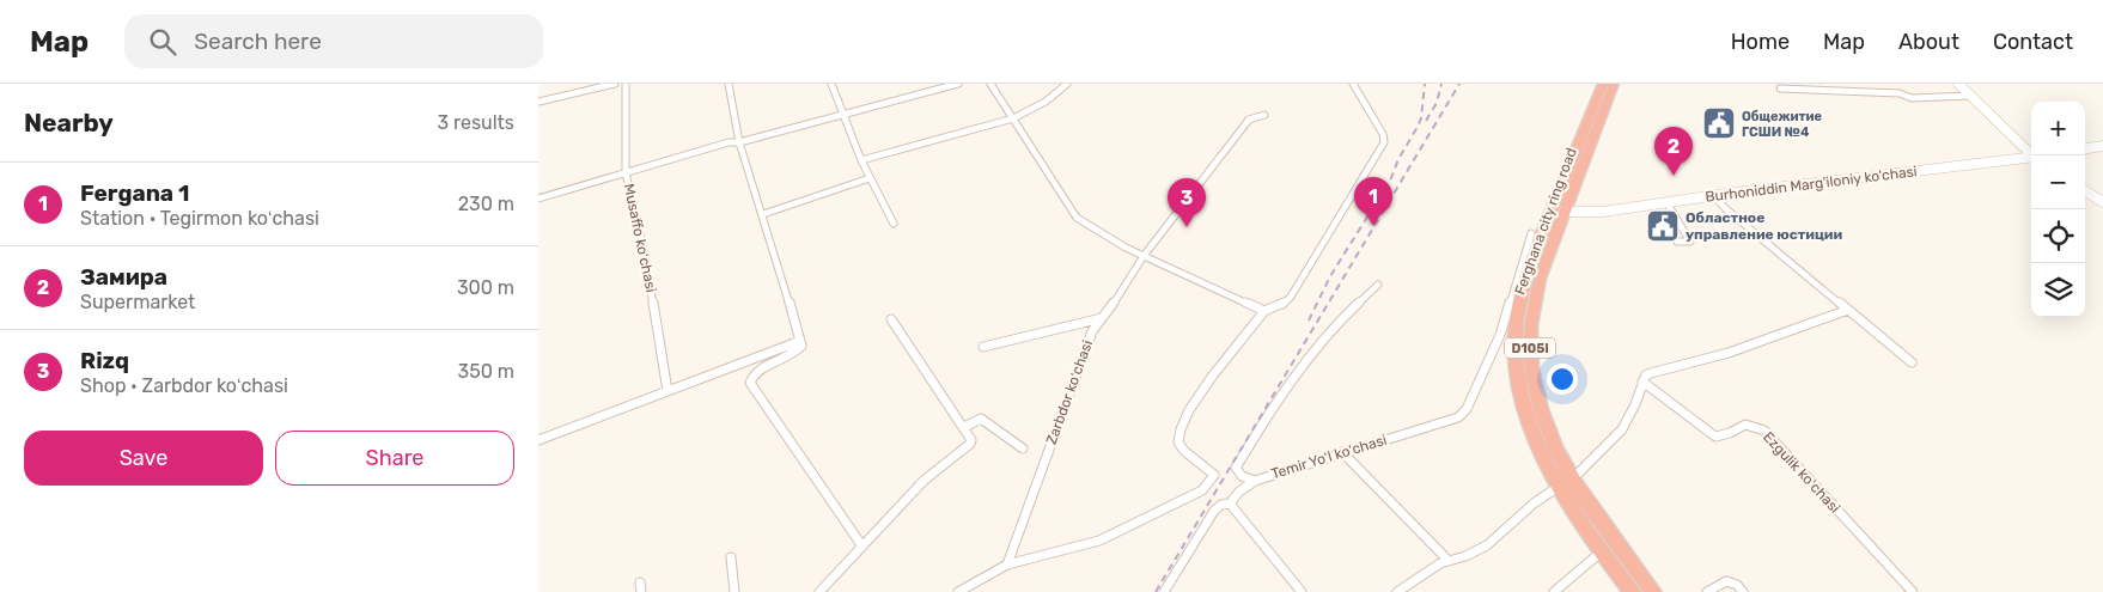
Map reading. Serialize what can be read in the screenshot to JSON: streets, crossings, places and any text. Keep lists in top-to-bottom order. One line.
{"streets":{"highway":["Ferghana city ring road","D105l"],"street":["Burhoniddin Marg'iloniy ko'chasi","Musaffo koʻchasi","Zarbdor koʻchasi","Temir Yoʻl koʻchasi","Ezgulik koʻchasi"]},"crossings":[["Burhoniddin Marg'iloniy ko'chasi","Ferghana city ring road"]],"places":{"public building":["Общежитие ГСШИ №4","Областное управление юстиции"]},"page":{"header":"Map","search":"Search here","nav":["Home","Map","About","Contact"],"heading":["Nearby","3 results"],"map_buttons":["+","−"],"pins":["2","1","3"],"list":[{"mark":"1","name":"Fergana 1","note":"Station · Tegirmon koʻchasi","value":"230 m"},{"mark":"2","name":"Замира","note":"Supermarket","value":"300 m"},{"mark":"3","name":"Rizq","note":"Shop · Zarbdor koʻchasi","value":"350 m"}],"buttons":["Save","Share"]}}
